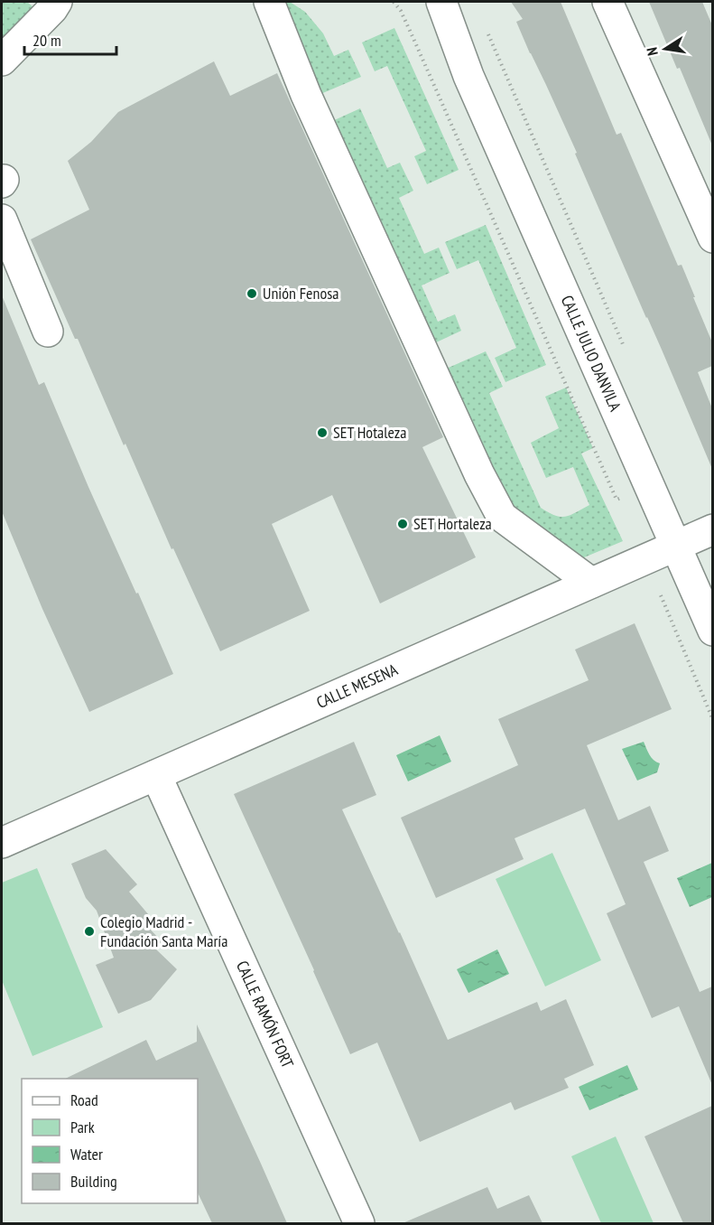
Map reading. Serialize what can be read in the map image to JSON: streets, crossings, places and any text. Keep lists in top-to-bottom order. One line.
{"streets":{"street":["CALLE JULIO DANVILA","CALLE MESENA","CALLE RAMÓN FORT"]},"crossings":[["CALLE JULIO DANVILA","CALLE MESENA"],["CALLE MESENA","CALLE RAMÓN FORT"]],"places":["Unión Fenosa","SET Hotaleza","SET Hortaleza","Colegio Madrid - Fundación Santa María"],"legend":["Road","Park","Water","Building"],"scale_bar":"20 m","north":"left"}
